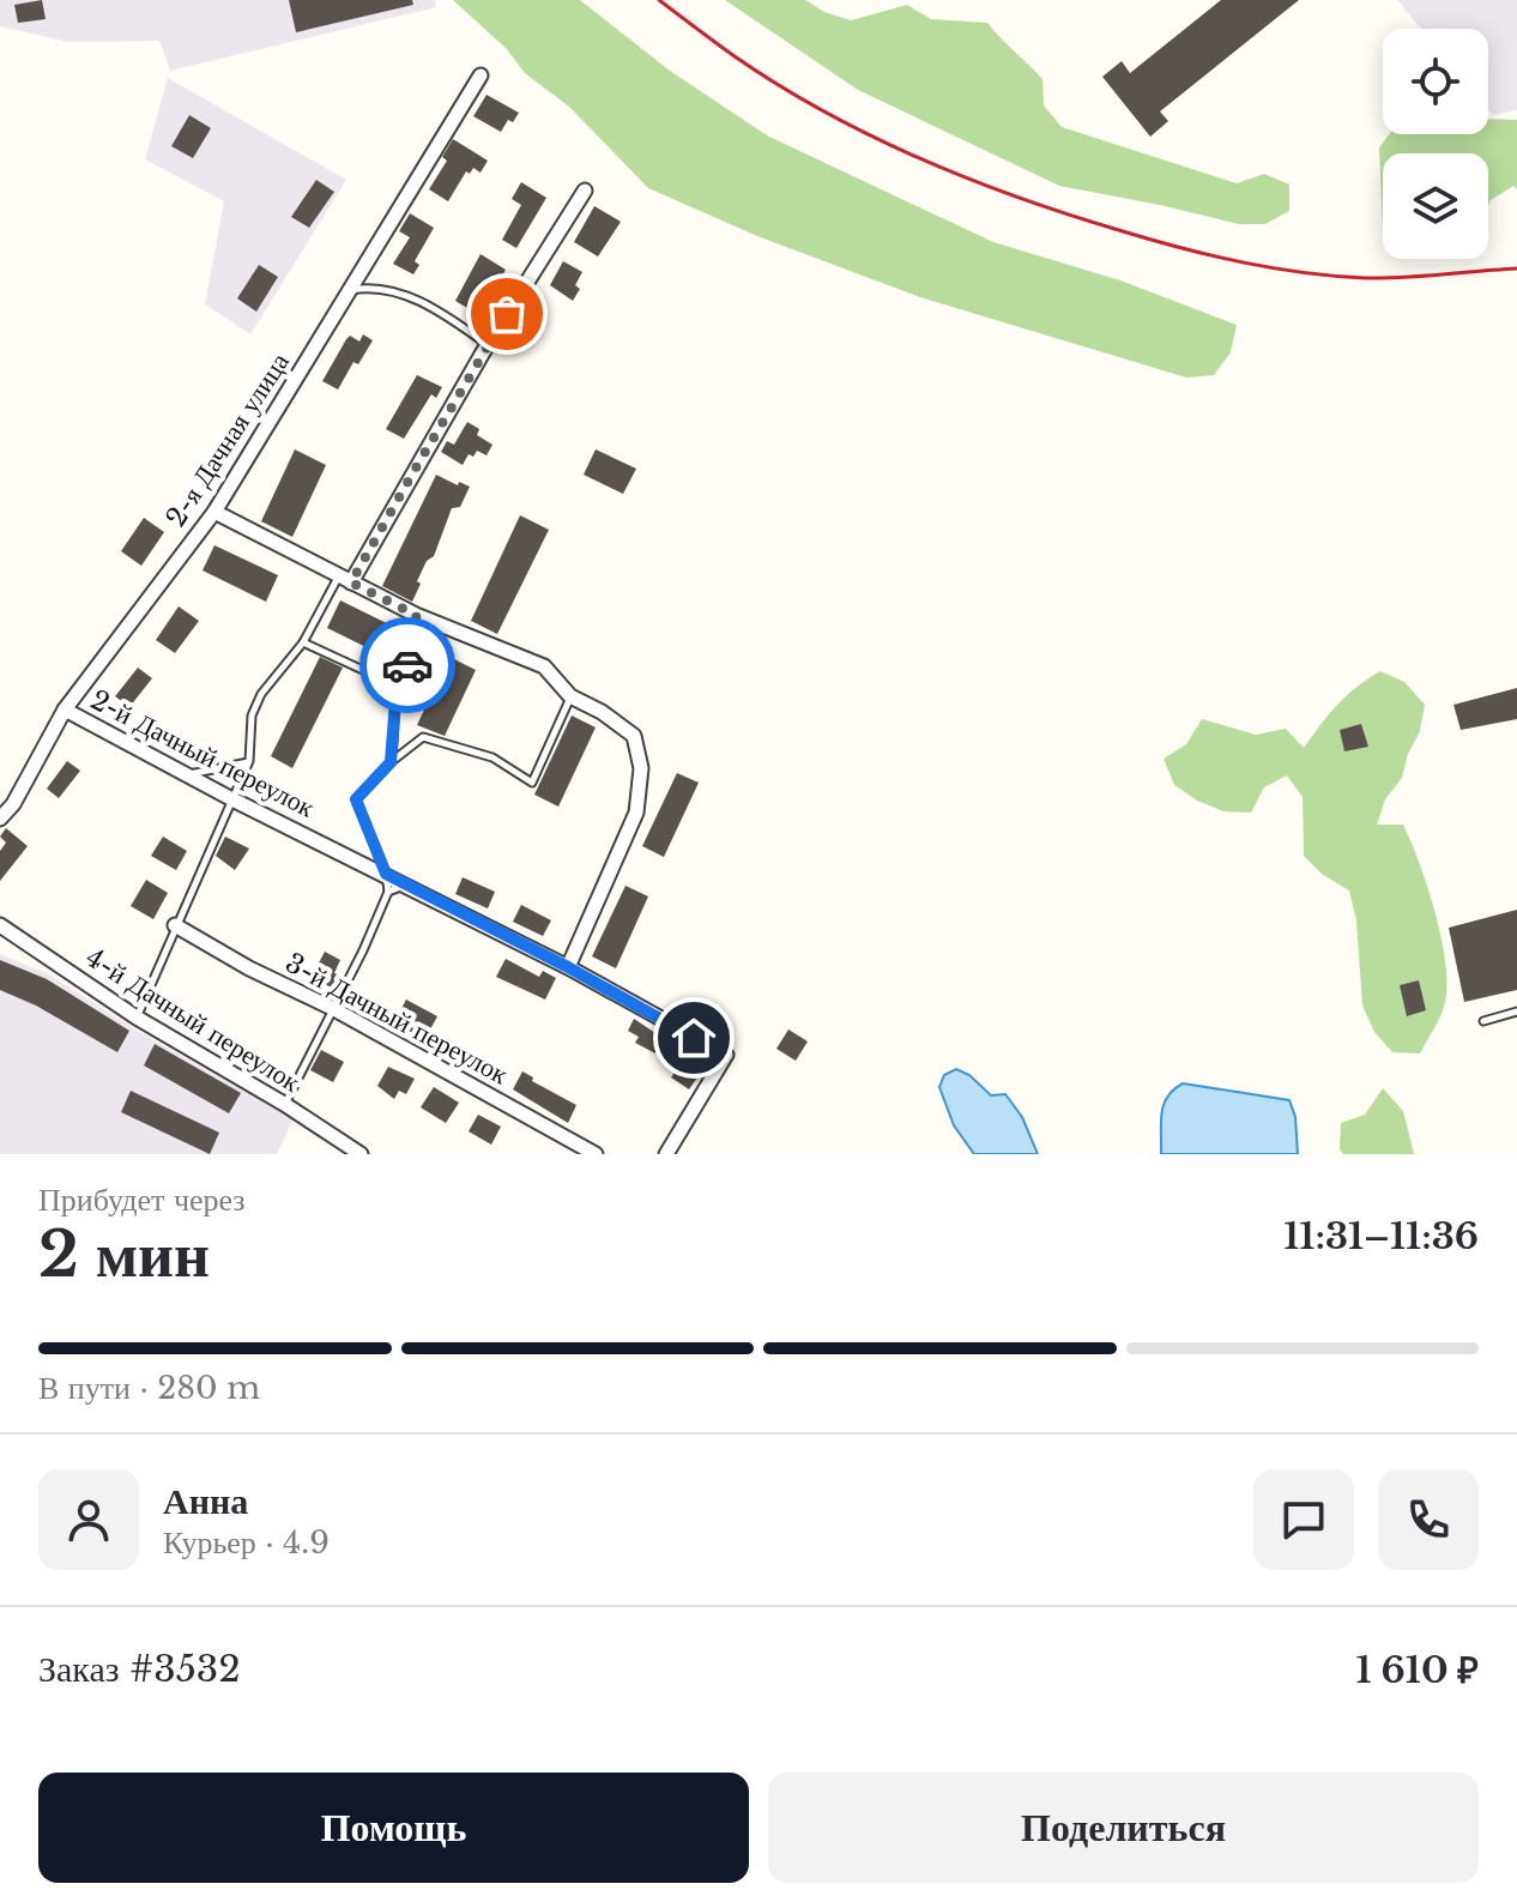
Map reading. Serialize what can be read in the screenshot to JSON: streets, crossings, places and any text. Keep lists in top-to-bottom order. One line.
{"streets":{"street":["2-я Дачная улица","2-й Дачный переулок","3-й Дачный переулок","4-й Дачный переулок"]},"crossings":[["2-я Дачная улица","2-й Дачный переулок"]],"page":{"heading":["2 мин","Прибудет через","11:31–11:36"],"panel":["Анна","Курьер · 4.9","Заказ #3532","1 610 ₽"],"bar":"В пути · 280 m","buttons":["Помощь","Поделиться"]}}
